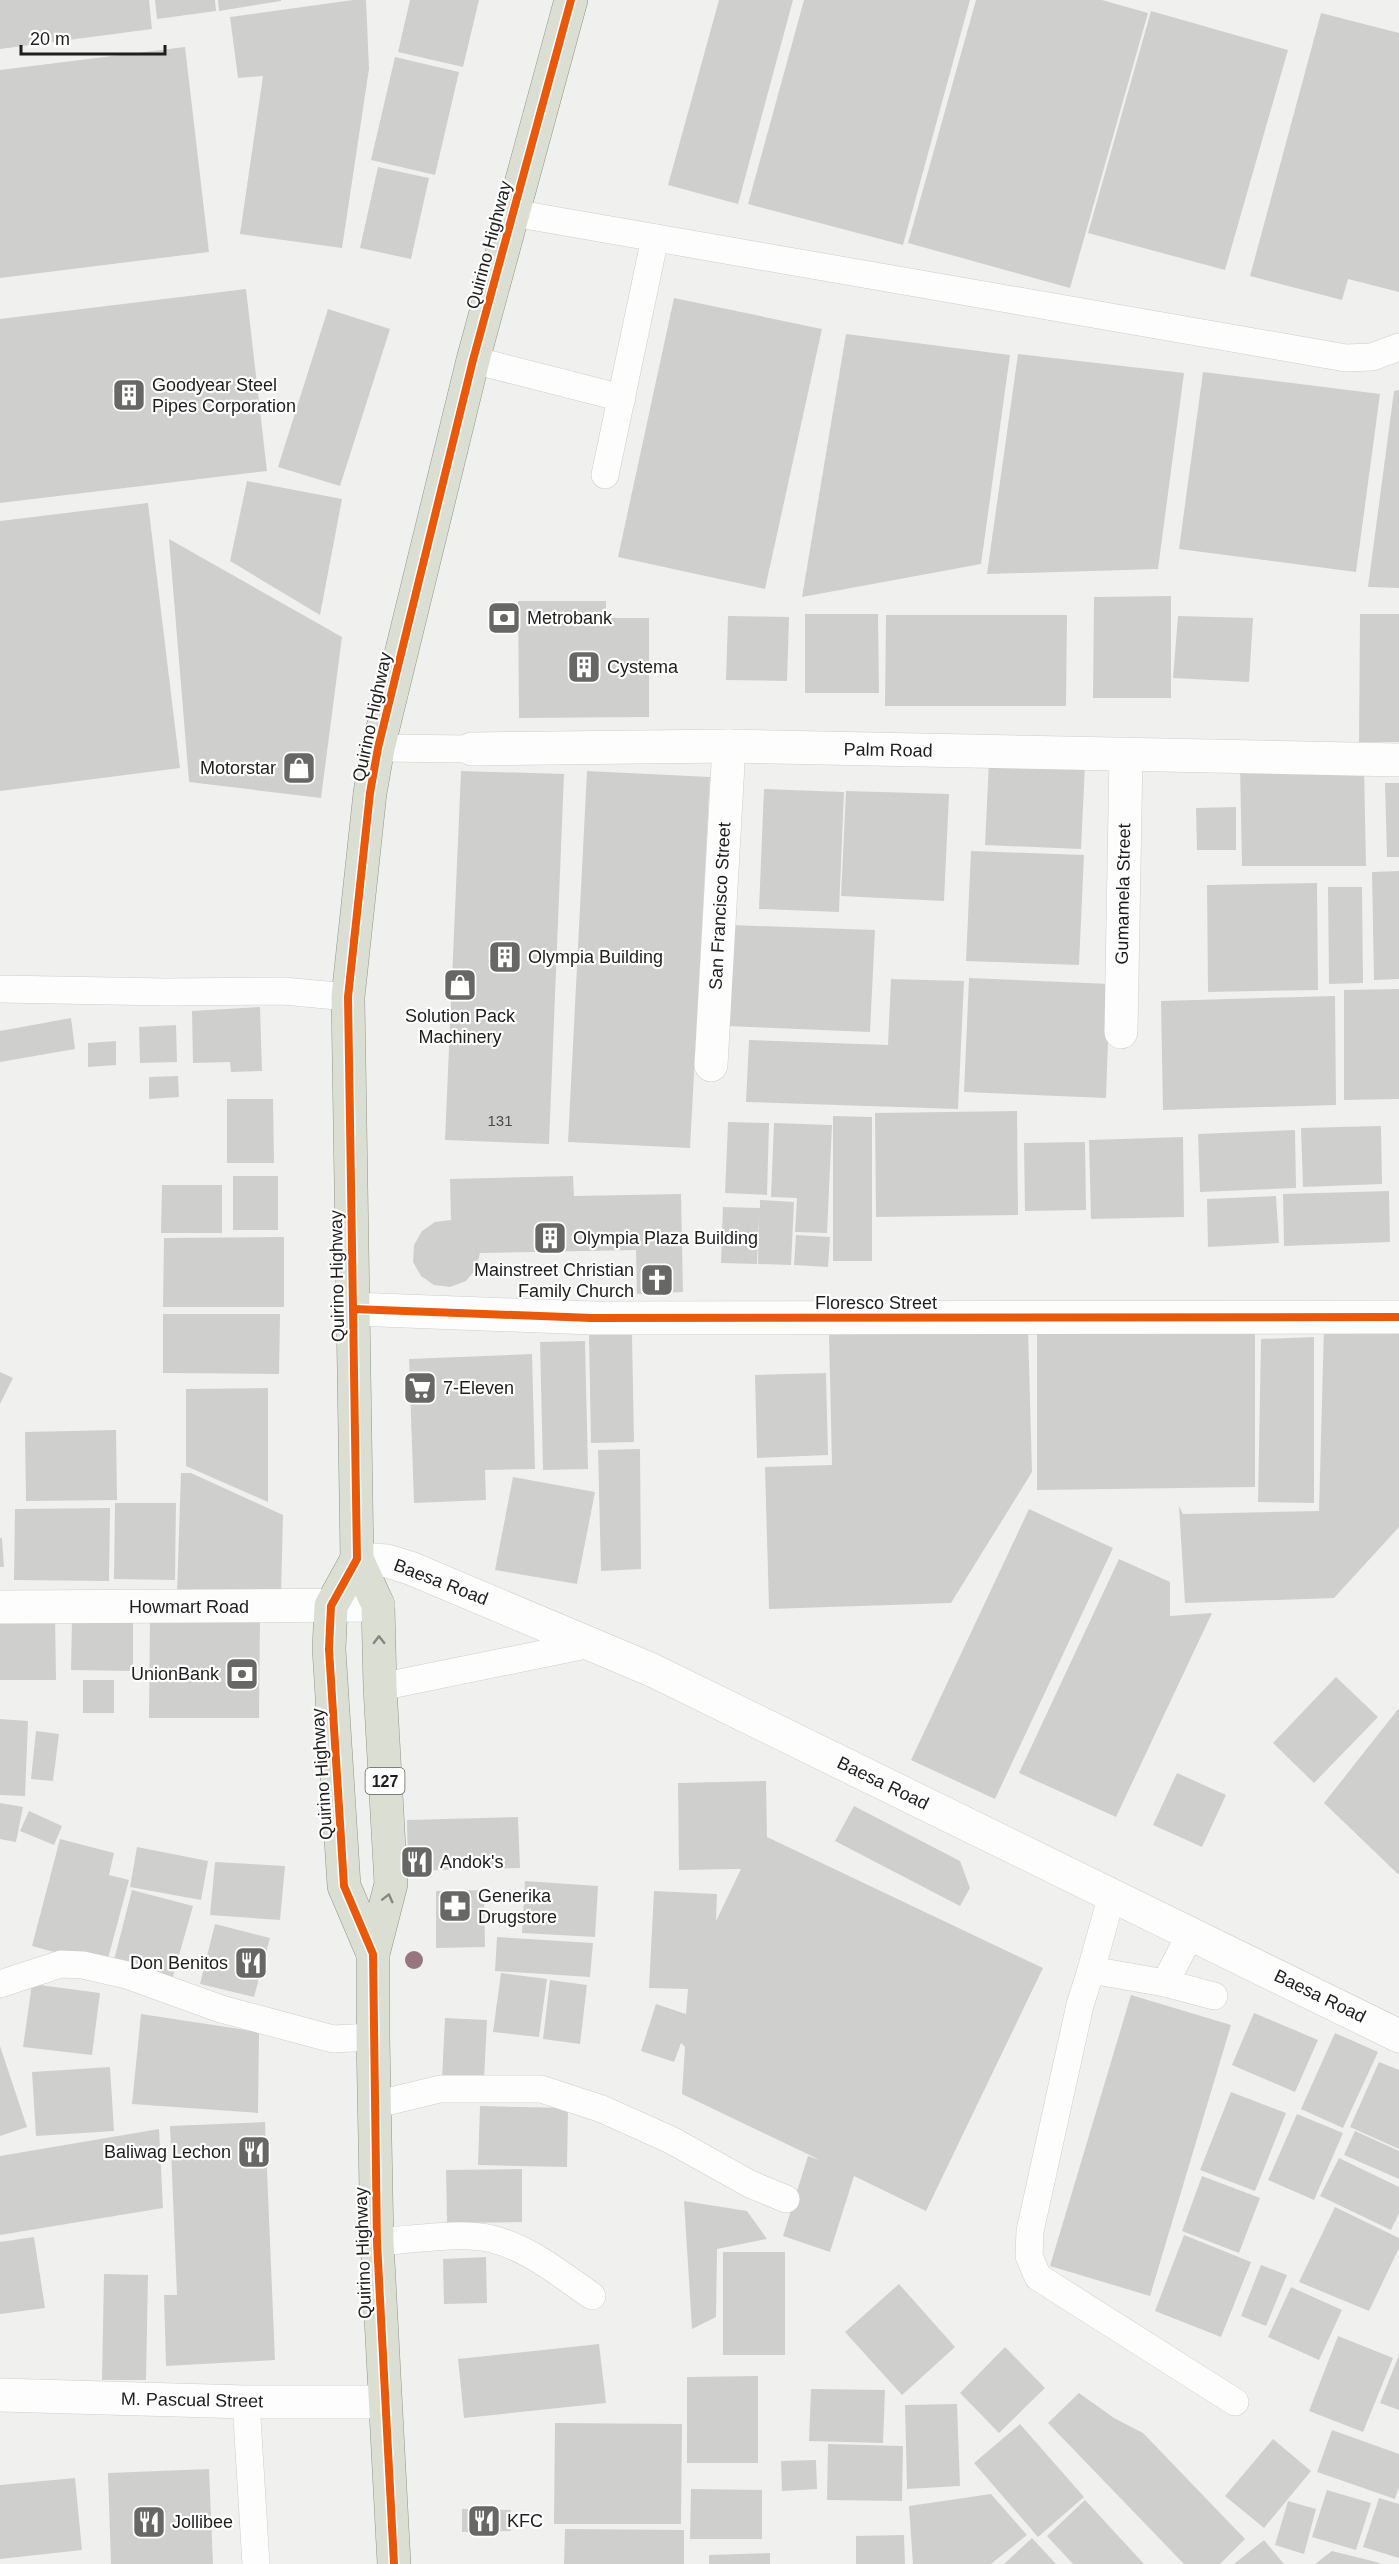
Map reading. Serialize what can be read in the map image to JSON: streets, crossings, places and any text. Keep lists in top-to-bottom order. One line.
{"streets":{"main road":["Quirino Highway","127"],"street":["Palm Road","Gumamela Street","San Francisco Street","Floresco Street","Baesa Road","Howmart Road","M. Pascual Street"]},"crossings":[["Quirino Highway","Palm Road"],["Quirino Highway","Floresco Street"],["Quirino Highway","Baesa Road"],["Quirino Highway","Howmart Road"],["Quirino Highway","M. Pascual Street"],["Palm Road","Gumamela Street"],["Palm Road","San Francisco Street"]],"places":{"building":["Goodyear Steel Pipes Corporation","Cystema","Olympia Building","Olympia Plaza Building"],"bank":["Metrobank","UnionBank"],"shop":["Motorstar","Solution Pack Machinery"],"church":["Mainstreet Christian Family Church"],"supermarket":["7-Eleven"],"restaurant":["Andok's","Don Benitos","Baliwag Lechon","KFC","Jollibee"],"pharmacy":["Generika Drugstore"]},"house_numbers":["131"],"scale_bar":"20 m"}
